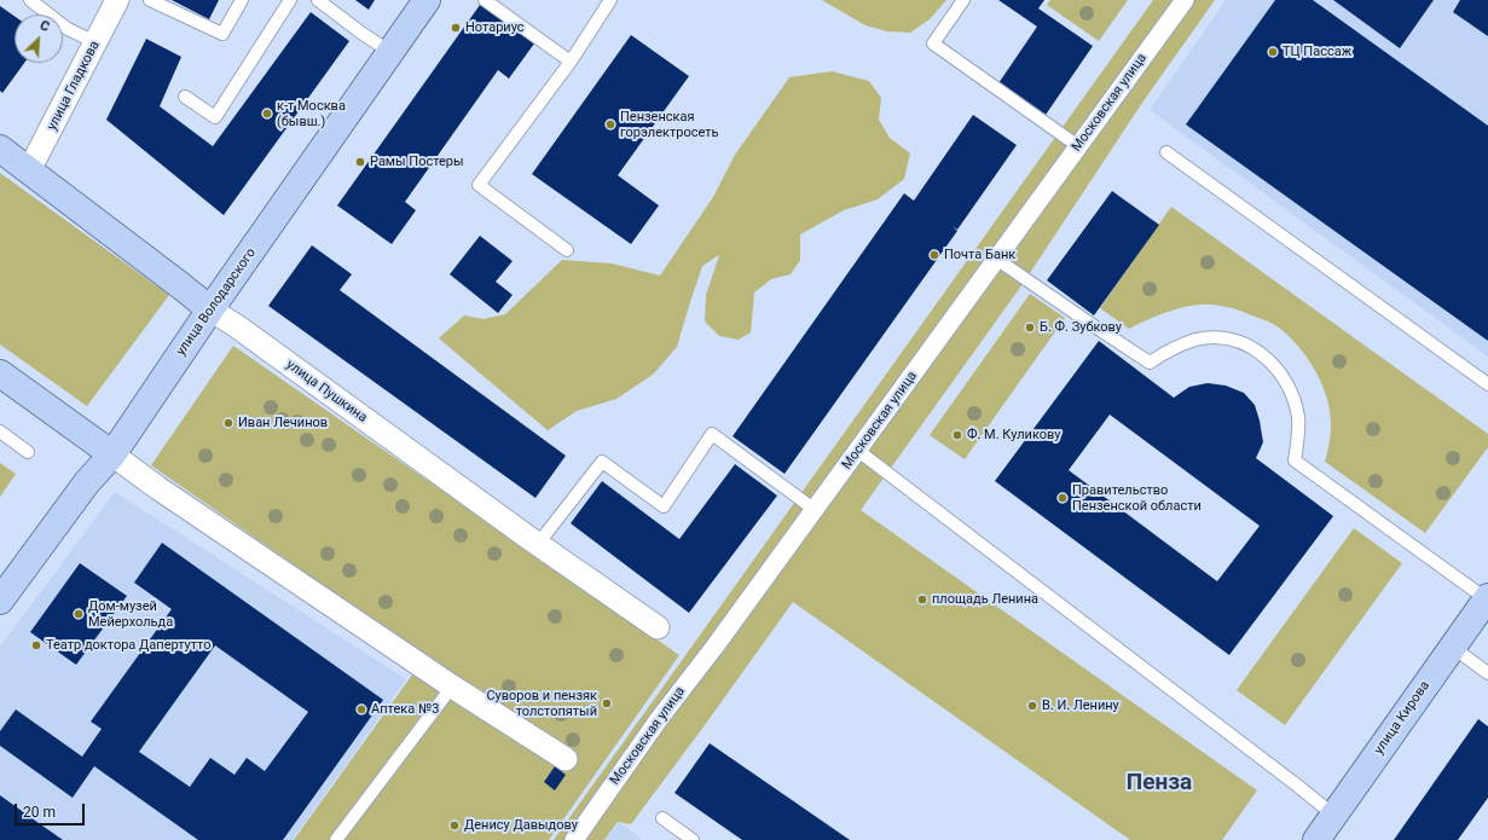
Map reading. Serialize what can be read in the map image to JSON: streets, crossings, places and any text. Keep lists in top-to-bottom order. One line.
{"streets":{"main road":["улица Володарского","улица Пушкина","улица Кирова"],"street":["улица Гладкова","Московская улица"]},"crossings":[["улица Гладкова","улица Пушкина"],["улица Володарского","улица Пушкина"]],"districts":["Пенза"],"places":["Нотариус","ТЦ Пассаж","к-т Москва (бывш.)","Пензенская горэлектросеть","Рамы Постеры","Почта Банк","Б. Ф. Зубкову","Иван Лечинов","Ф. М. Куликову","Правительство Пензенской области","площадь Ленина","Дом-музей Мейерхольда","Театр доктора Дапертутто","Суворов и пензяк толстопятый","В. И. Ленину","Аптека №3","Денису Давыдову"],"scale_bar":"20 m","north":"top right"}
